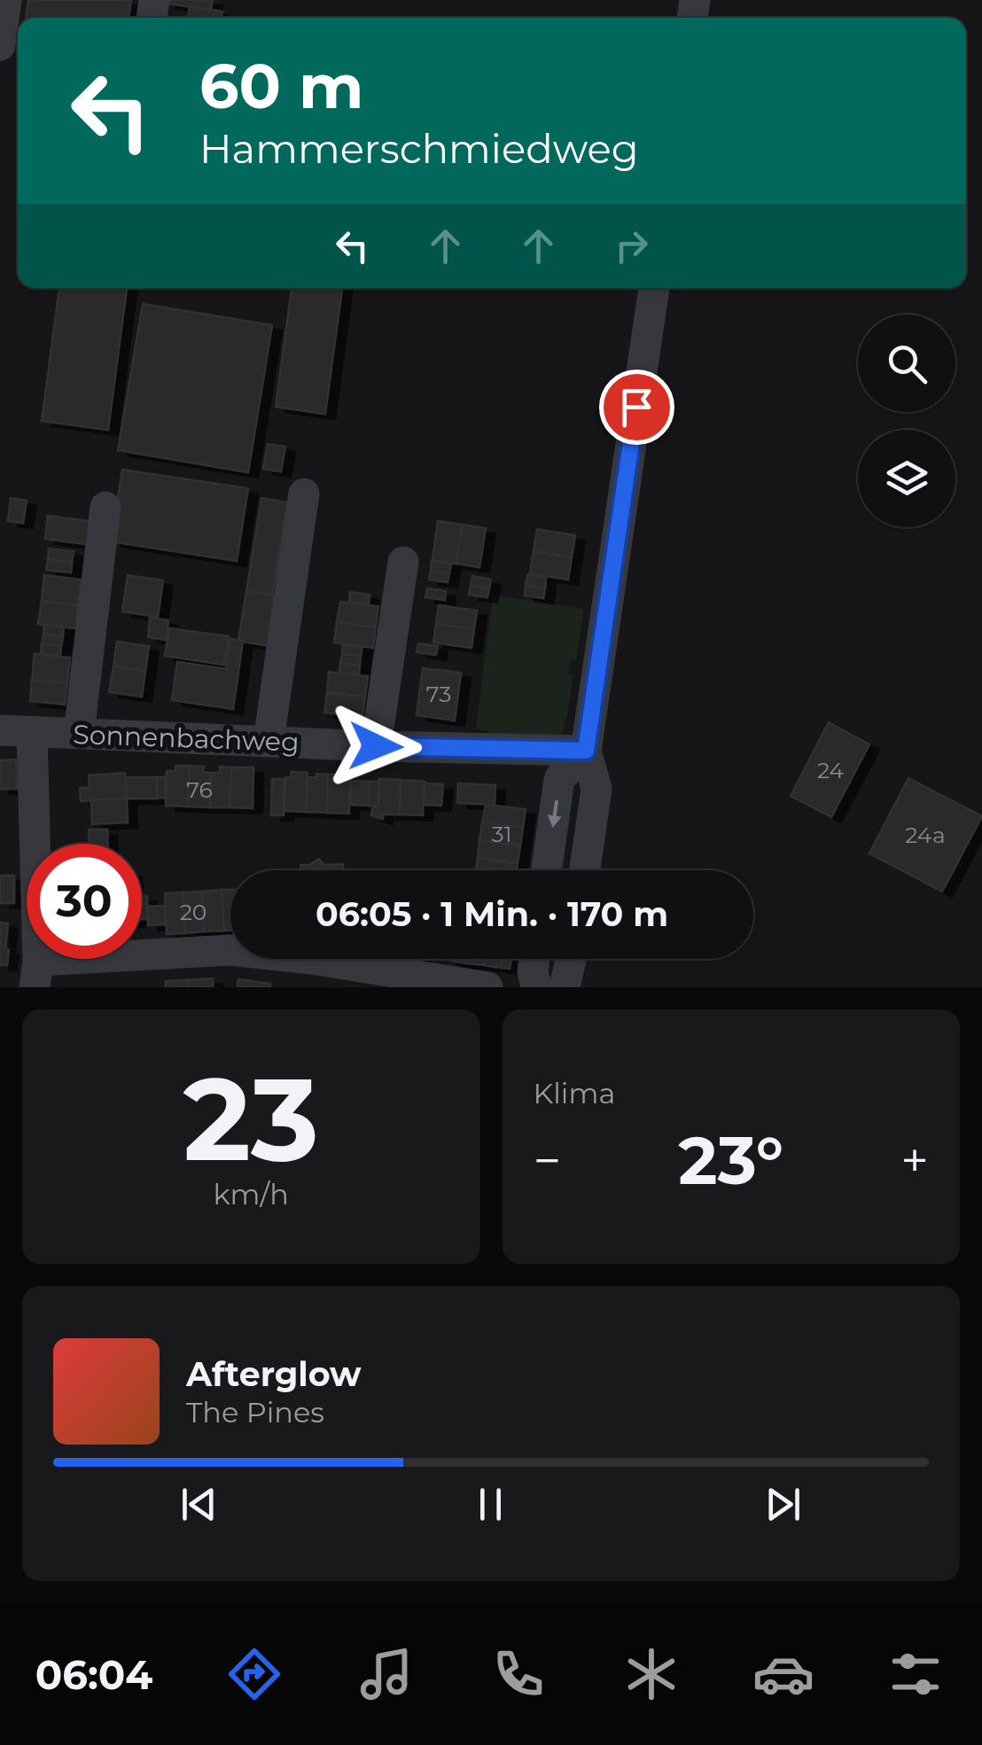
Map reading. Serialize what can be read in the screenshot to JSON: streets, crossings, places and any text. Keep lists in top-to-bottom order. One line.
{"streets":{"street":["Sonnenbachweg"]},"house_numbers":["73","24","76","31","24a","20"],"page":{"turn":["60 m","Hammerschmiedweg"],"limit":"30","trip":"06:05 · 1 Min. · 170 m","tile":[["23","km/h"],"Klima"],"heat":["−","23°","+"],"song":["Afterglow","The Pines"],"tabs":"06:04"}}
